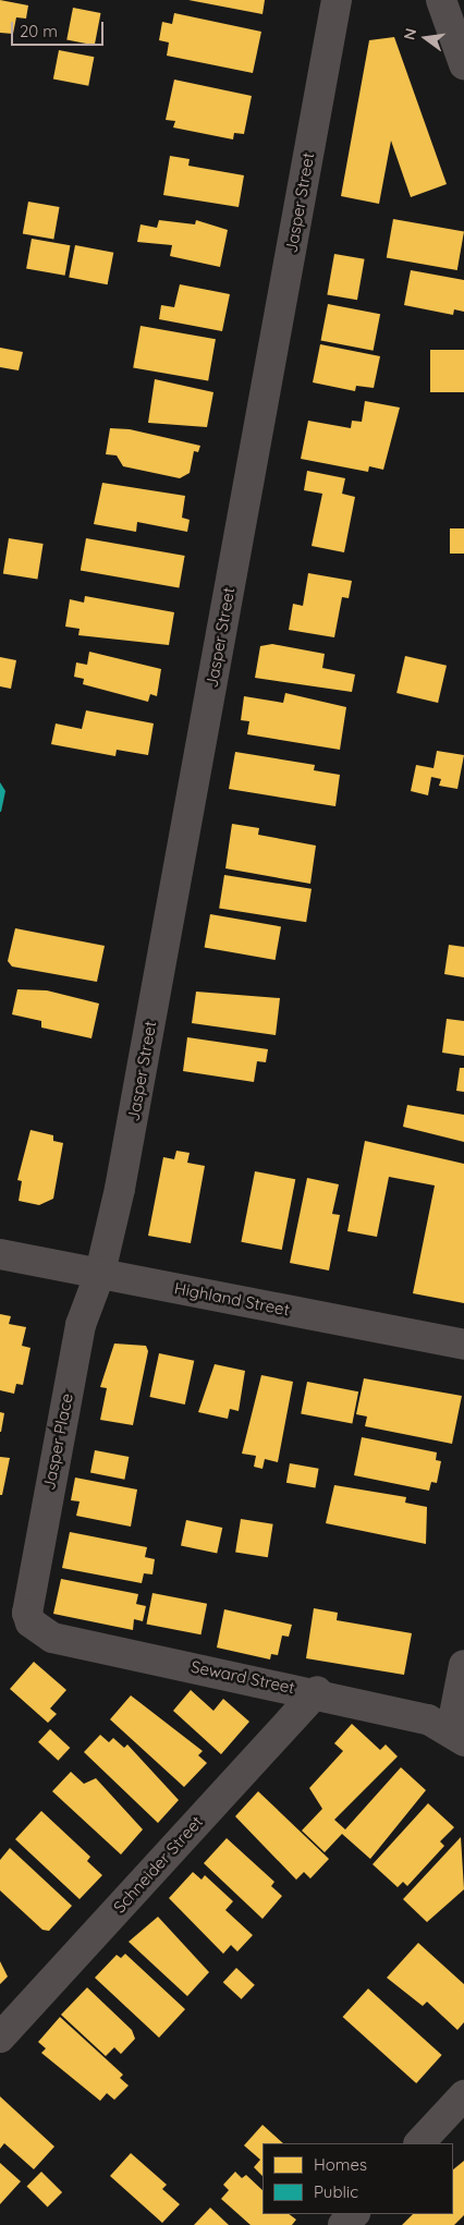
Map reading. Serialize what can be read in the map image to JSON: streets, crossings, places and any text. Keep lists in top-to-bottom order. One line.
{"streets":{"street":["Jasper Street","Highland Street","Jasper Place","Seward Street","Schneider Street"]},"crossings":[["Jasper Street","Highland Street"],["Jasper Street","Jasper Place"],["Highland Street","Jasper Place"],["Jasper Place","Seward Street"],["Seward Street","Schneider Street"]],"legend":["Homes","Public"],"scale_bar":"20 m","north":"left"}
